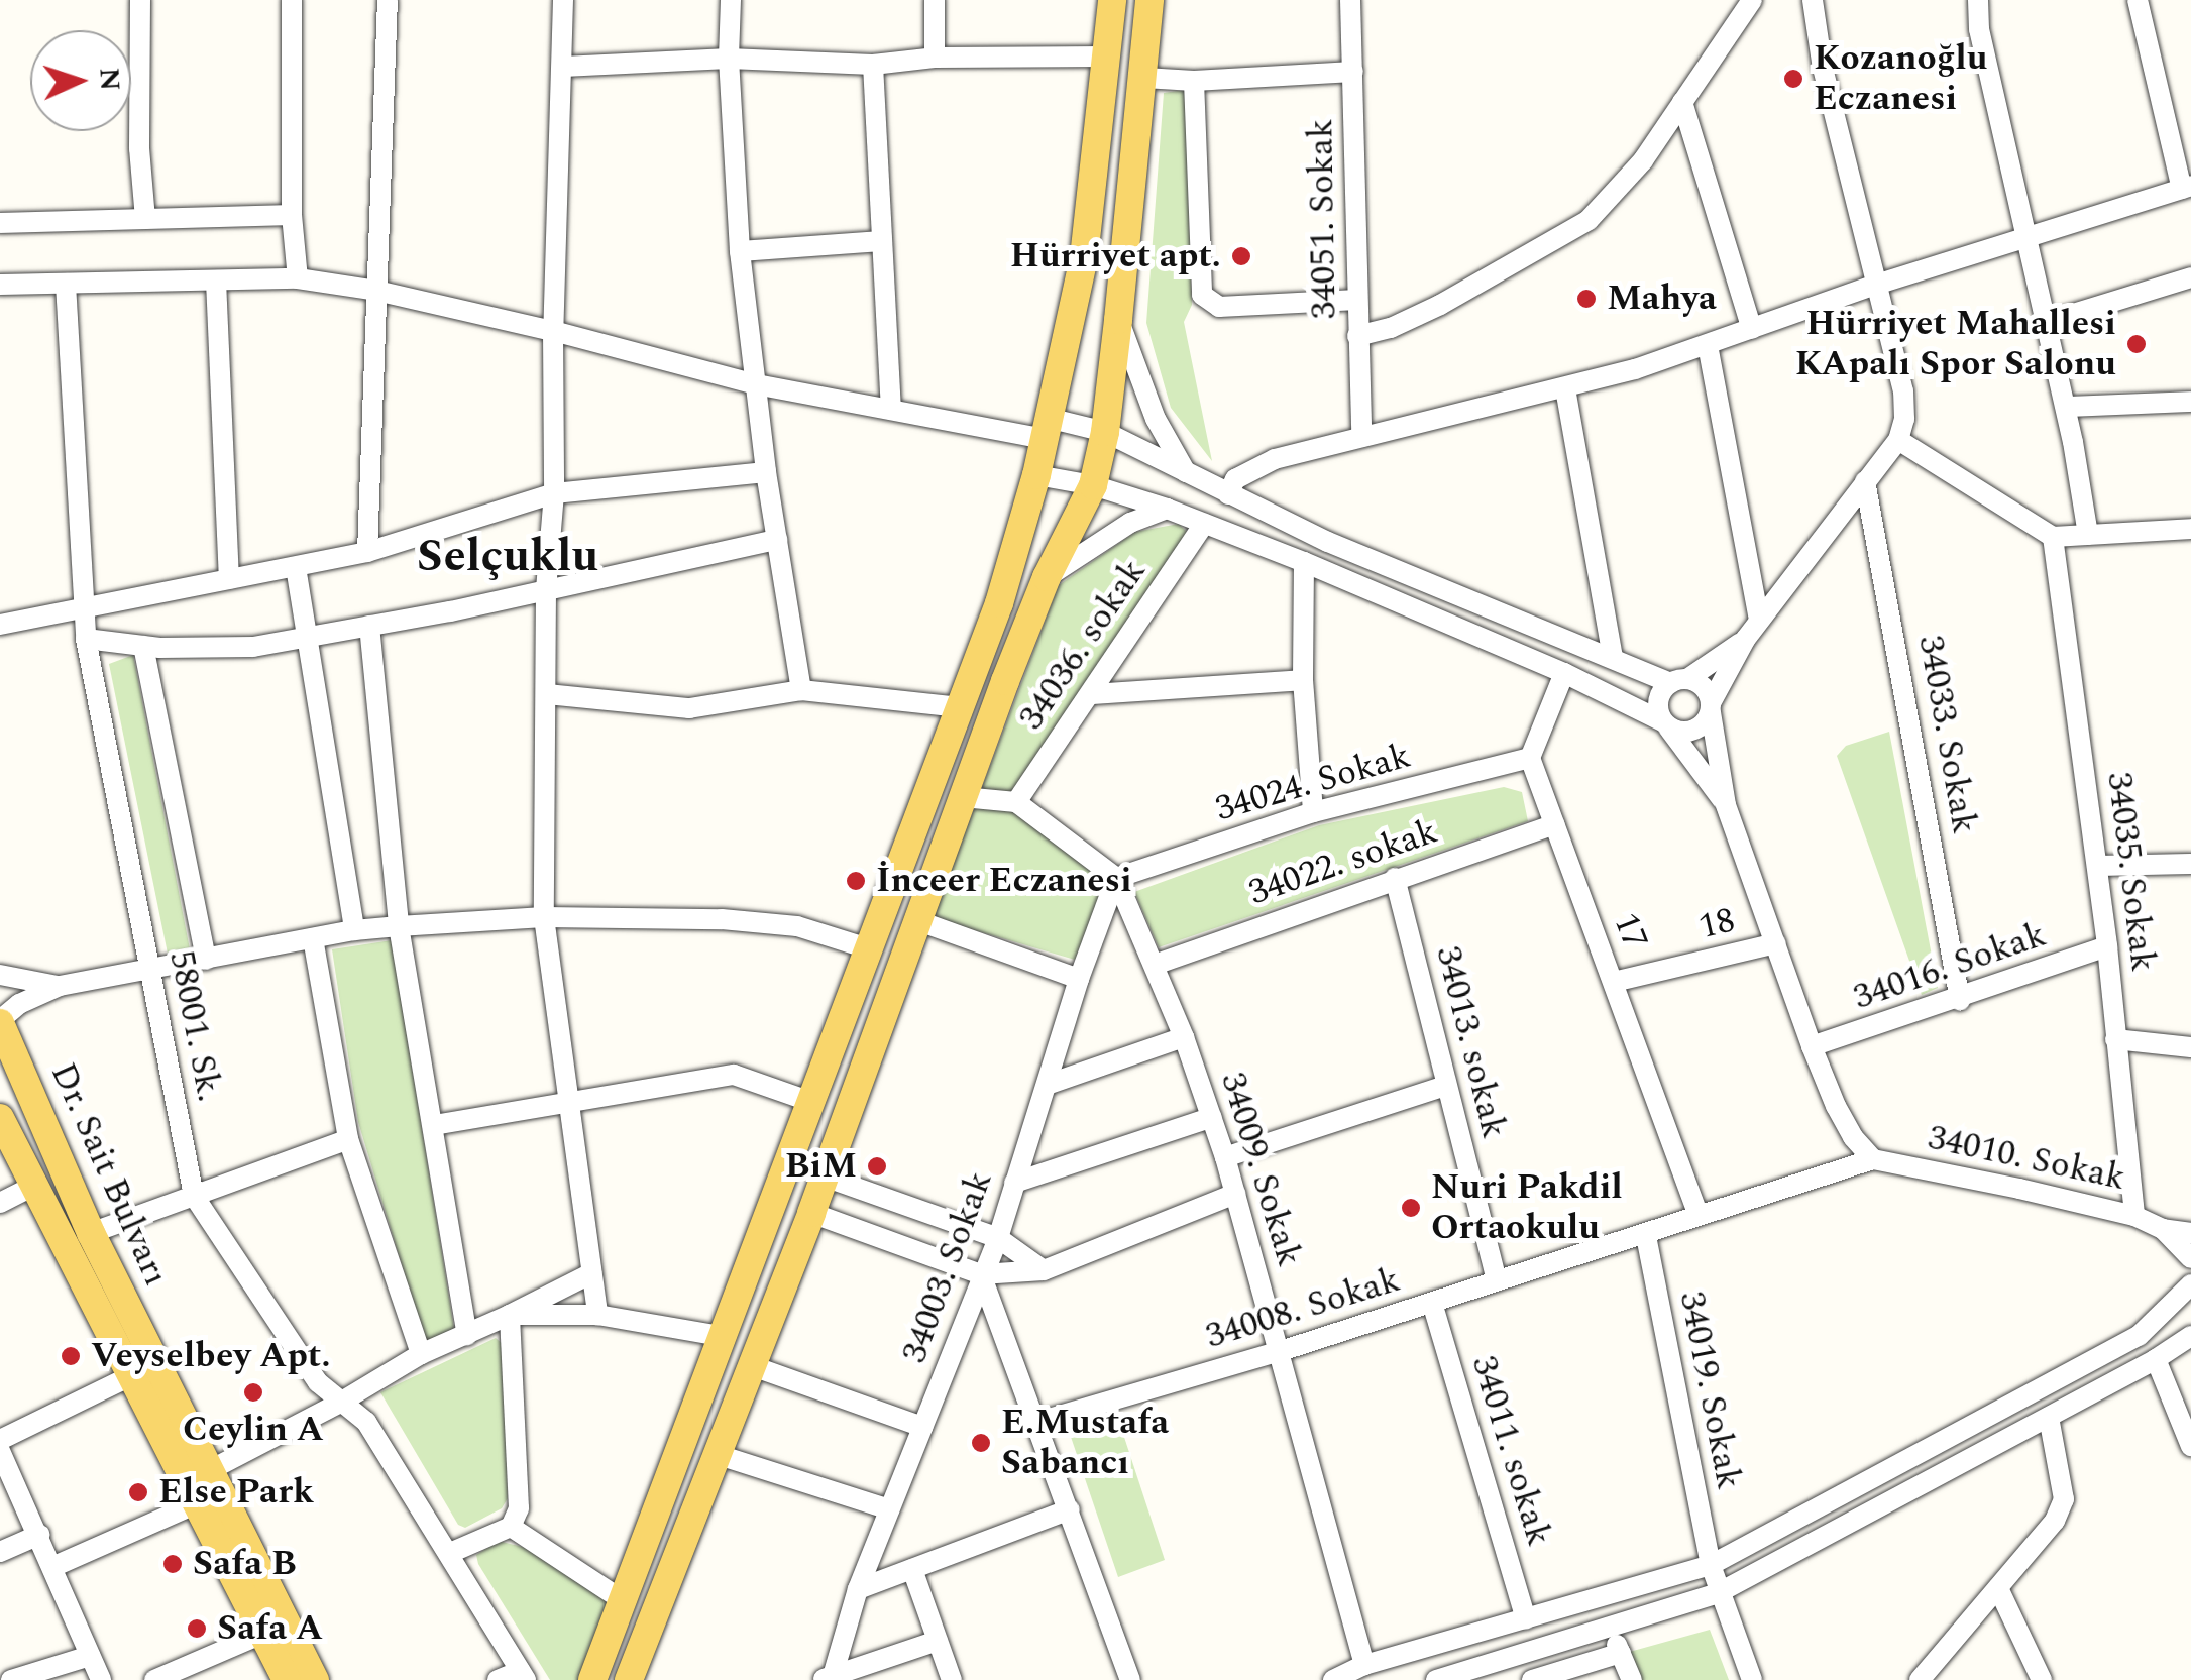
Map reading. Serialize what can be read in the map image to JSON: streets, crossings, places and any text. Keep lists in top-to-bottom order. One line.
{"streets":{"main road":["Dr. Sait Bulvarı"],"street":["34051. Sokak","34036. sokak","34033. Sokak","34024. Sokak","34022. sokak","34035. Sokak","18","17","34016. Sokak","58001. Sk.","34013. sokak","34010. Sokak","34009. Sokak","34003. Sokak","34008. Sokak","34019. Sokak","34011. sokak"]},"crossings":[["34033. Sokak","34016. Sokak"],["34024. Sokak","17"],["34024. Sokak","34009. Sokak"],["34024. Sokak","34003. Sokak"],["34022. sokak","17"],["34022. sokak","34013. sokak"],["34022. sokak","34009. Sokak"],["34035. Sokak","34016. Sokak"],["34035. Sokak","34010. Sokak"],["18","17"],["17","34008. Sokak"],["34013. sokak","34008. Sokak"],["34010. Sokak","34008. Sokak"],["34009. Sokak","34003. Sokak"],["34009. Sokak","34008. Sokak"],["34008. Sokak","34019. Sokak"],["34008. Sokak","34011. sokak"]],"districts":["Selçuklu"],"places":["Kozanoğlu Eczanesi","Hürriyet apt.","Mahya","Hürriyet Mahallesi KApalı Spor Salonu","İnceer Eczanesi","BiM","Nuri Pakdil Ortaokulu","Veyselbey Apt.","Ceylin A","E.Mustafa Sabancı","Else Park","Safa B","Safa A"],"north":"right"}
